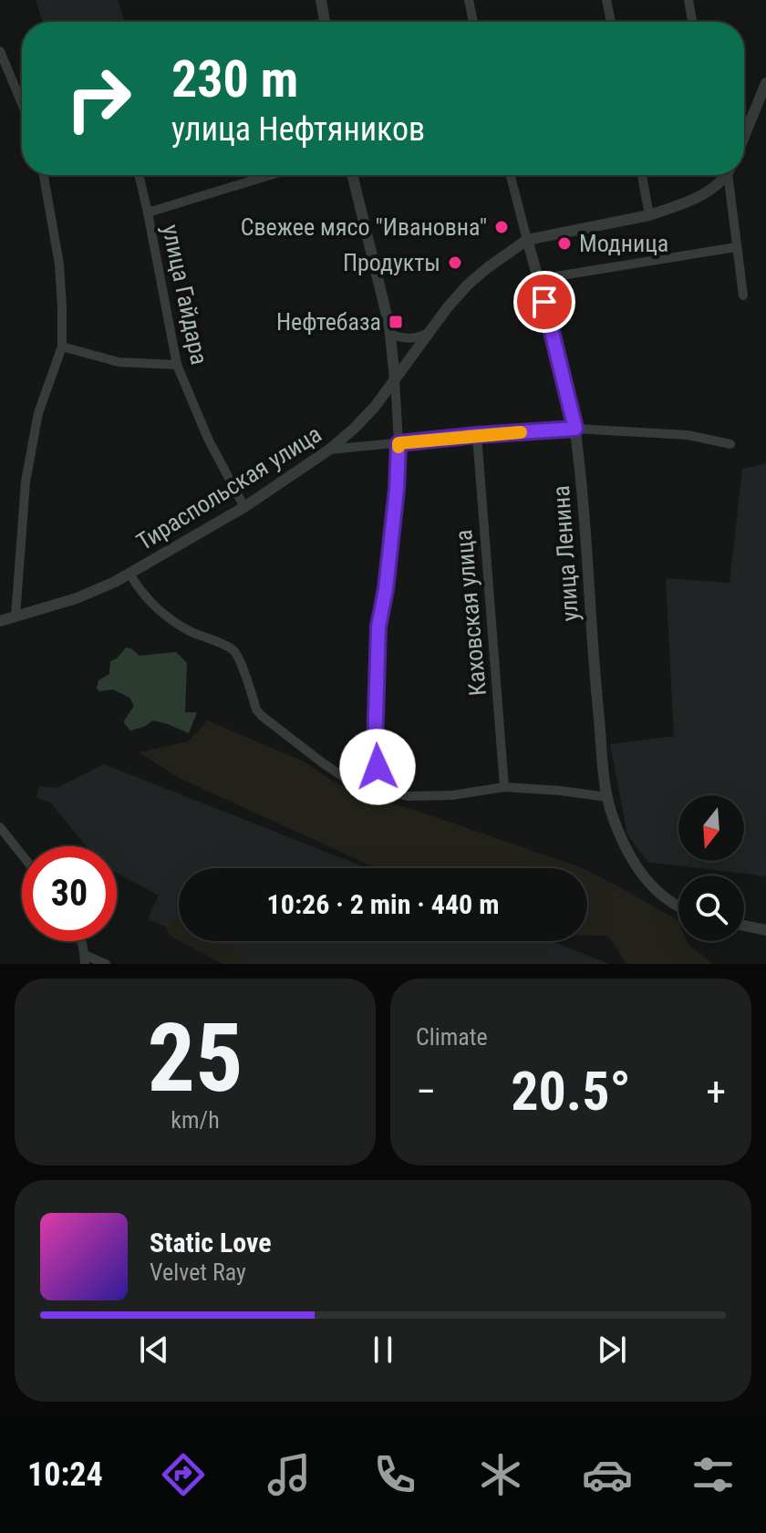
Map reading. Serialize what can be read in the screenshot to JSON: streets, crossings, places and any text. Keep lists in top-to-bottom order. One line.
{"streets":{"street":["улица Гайдара","Тираспольская улица","улица Ленина","Каховская улица"]},"crossings":[["улица Гайдара","Тираспольская улица"],["Тираспольская улица","улица Ленина"]],"places":{"other":["Свежее мясо \"Ивановна\"","Модница","Продукты"],"transit":["Нефтебаза"]},"north":"bottom","page":{"turn":["230 m","улица Нефтяников"],"limit":"30","trip":"10:26 · 2 min · 440 m","tile":[["25","km/h"],"Climate"],"heat":["−","20.5°","+"],"song":["Static Love","Velvet Ray"],"tabs":"10:24"}}
